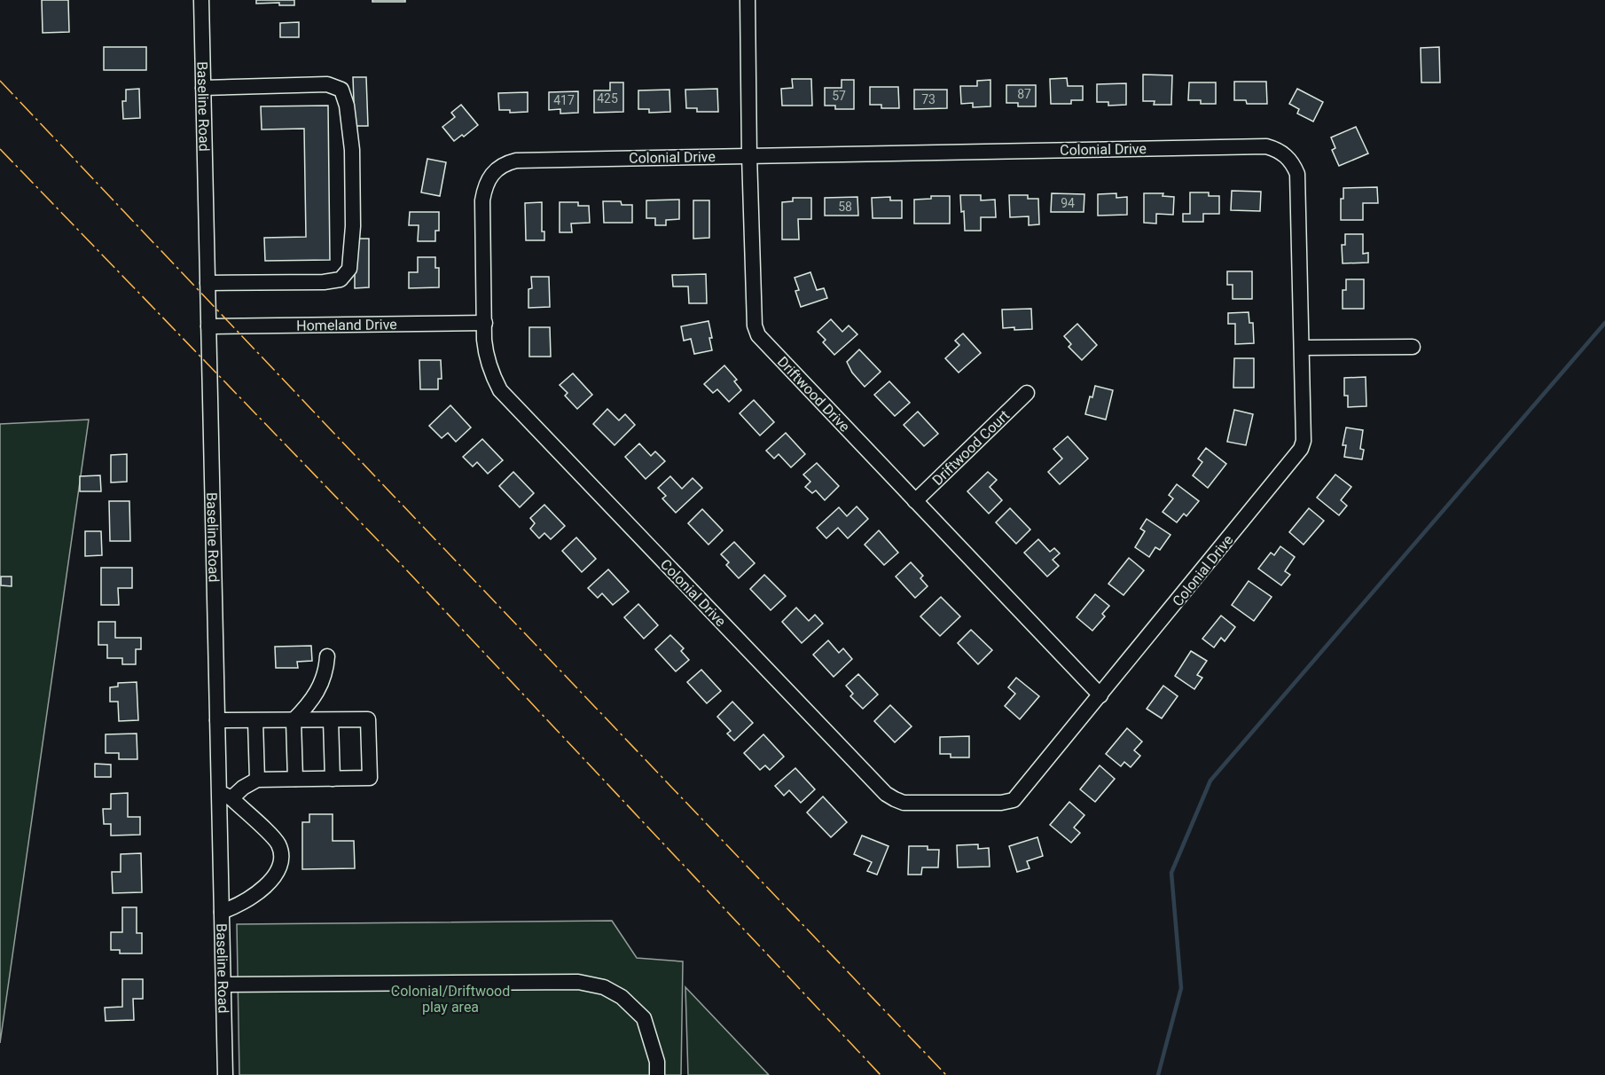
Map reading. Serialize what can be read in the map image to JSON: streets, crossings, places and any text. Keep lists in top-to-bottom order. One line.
{"streets":{"street":["Baseline Road","Colonial Drive","Homeland Drive","Driftwood Drive","Driftwood Court"]},"crossings":[["Baseline Road","Homeland Drive"],["Colonial Drive","Homeland Drive"],["Colonial Drive","Driftwood Drive"],["Driftwood Drive","Driftwood Court"]],"parks":["Colonial/Driftwood play area"],"house_numbers":["87","57","425","73","417","94","58"]}
